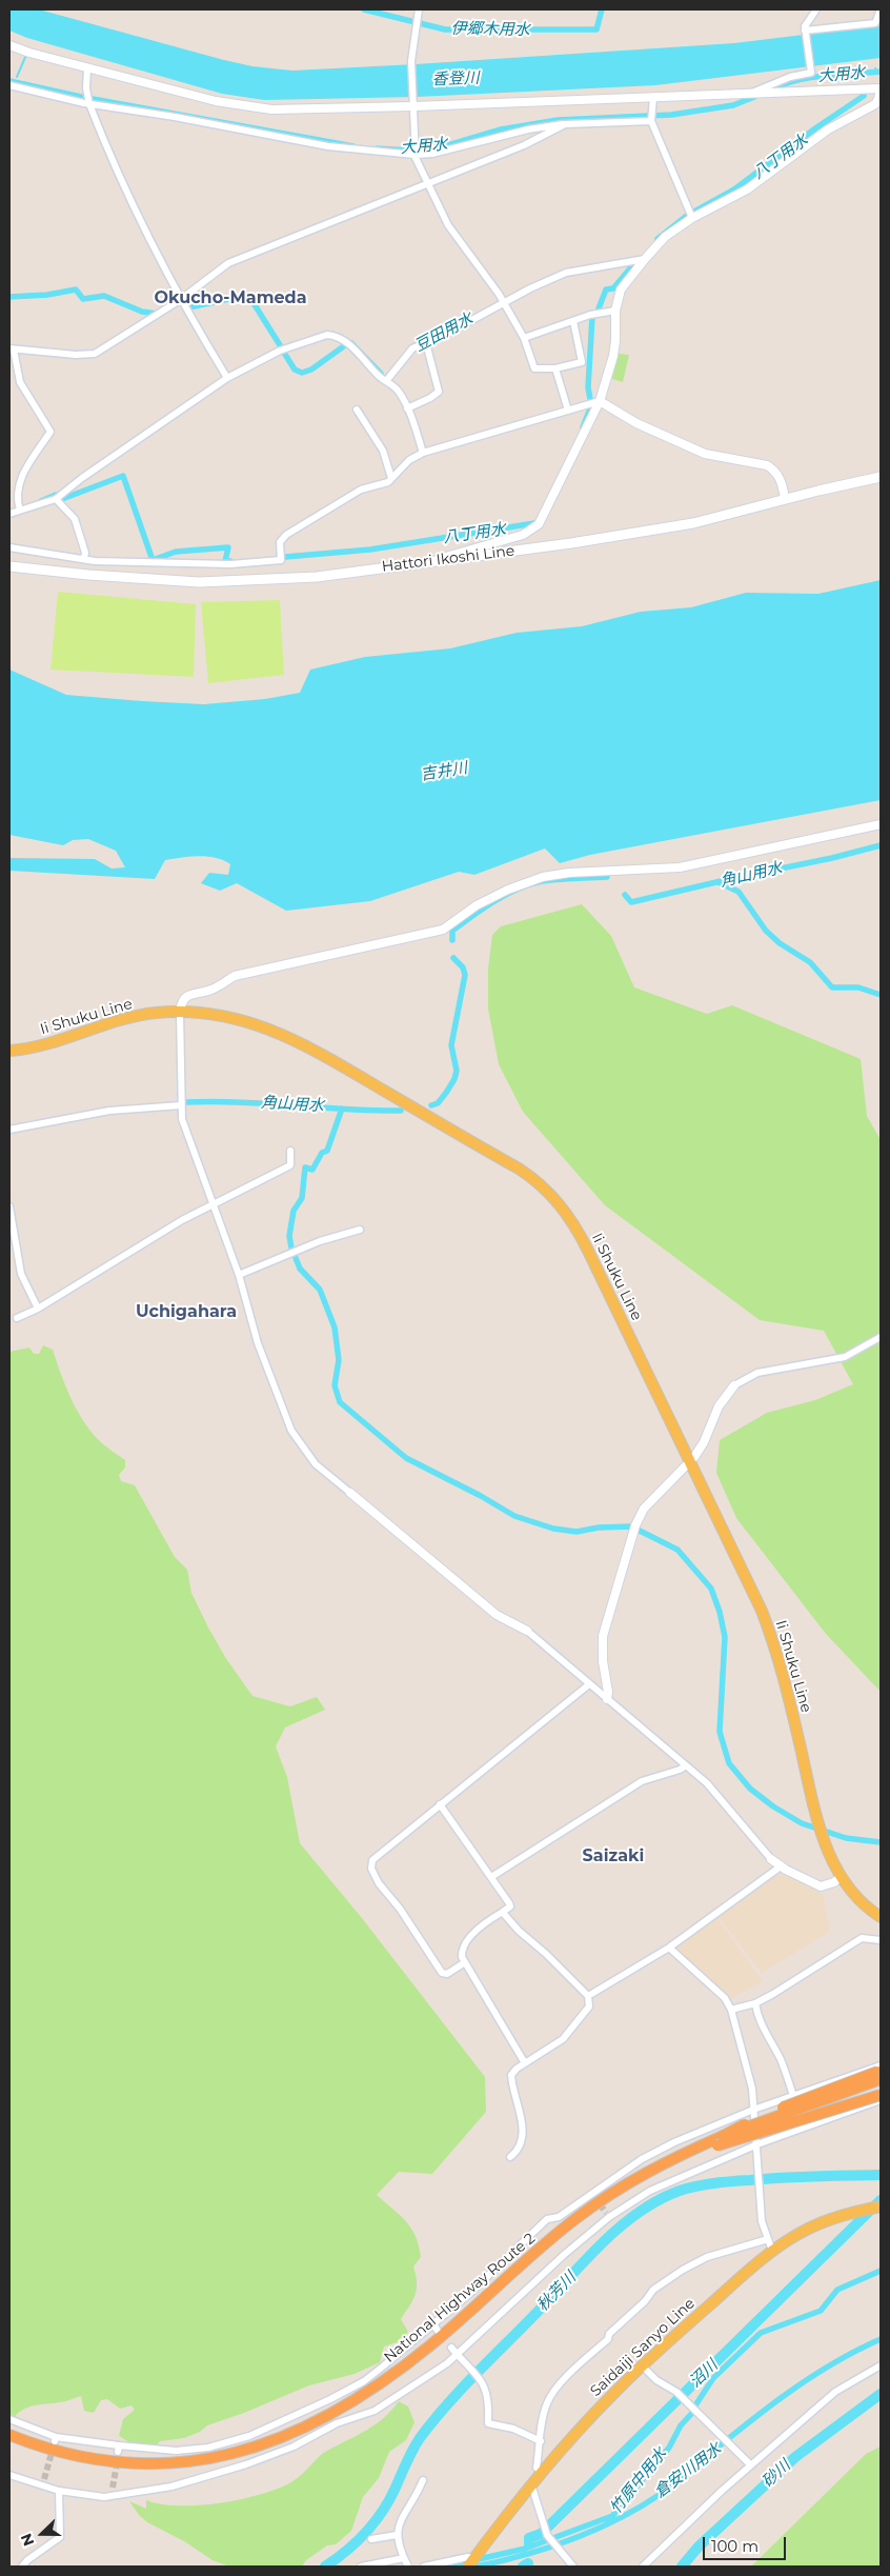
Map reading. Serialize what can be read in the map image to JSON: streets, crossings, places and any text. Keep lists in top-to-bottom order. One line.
{"streets":{"highway":["National Highway Route 2"],"main road":["Hattori Ikoshi Line","Ii Shuku Line","Saidaiji Sanyo Line"]},"districts":["Okucho-Mameda","Uchigahara","Saizaki"],"water":["伊郷木用水","大用水","香登川","八丁用水","豆田用水","吉井川","角山用水","秋芳川","沼川","倉安川用水","砂川","竹原中用水"],"scale_bar":"100 m","north":"left"}
